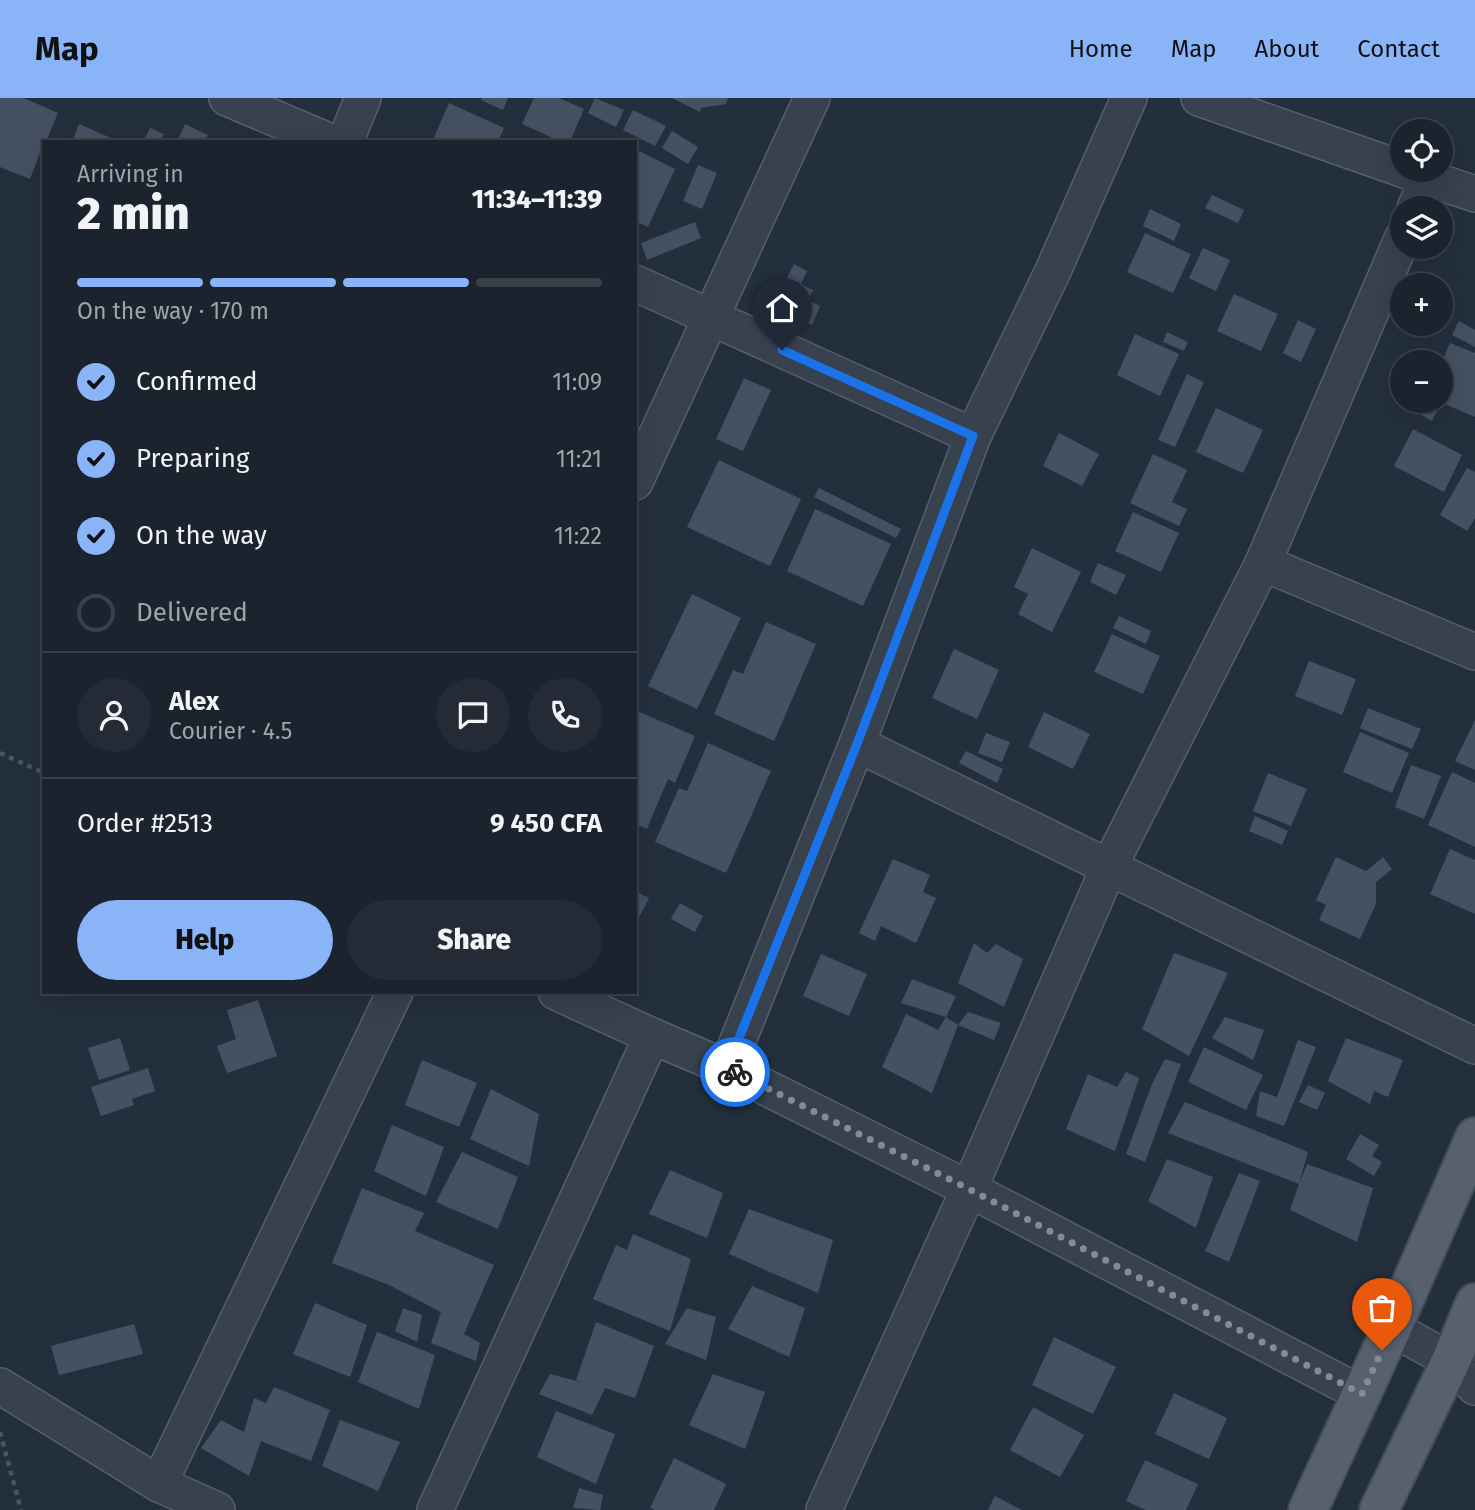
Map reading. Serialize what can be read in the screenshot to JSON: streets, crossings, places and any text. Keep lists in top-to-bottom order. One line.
{"page":{"header":"Map","nav":["Home","Map","About","Contact"],"map_buttons":["+","−"],"heading":["2 min","Arriving in","11:34–11:39"],"panel":["Alex","Courier · 4.5","Order #2513","9 450 CFA"],"bar":"On the way · 170 m","list":[["Confirmed","11:09"],["Preparing","11:21"],["On the way","11:22"],"Delivered"],"buttons":["Help","Share"]}}
